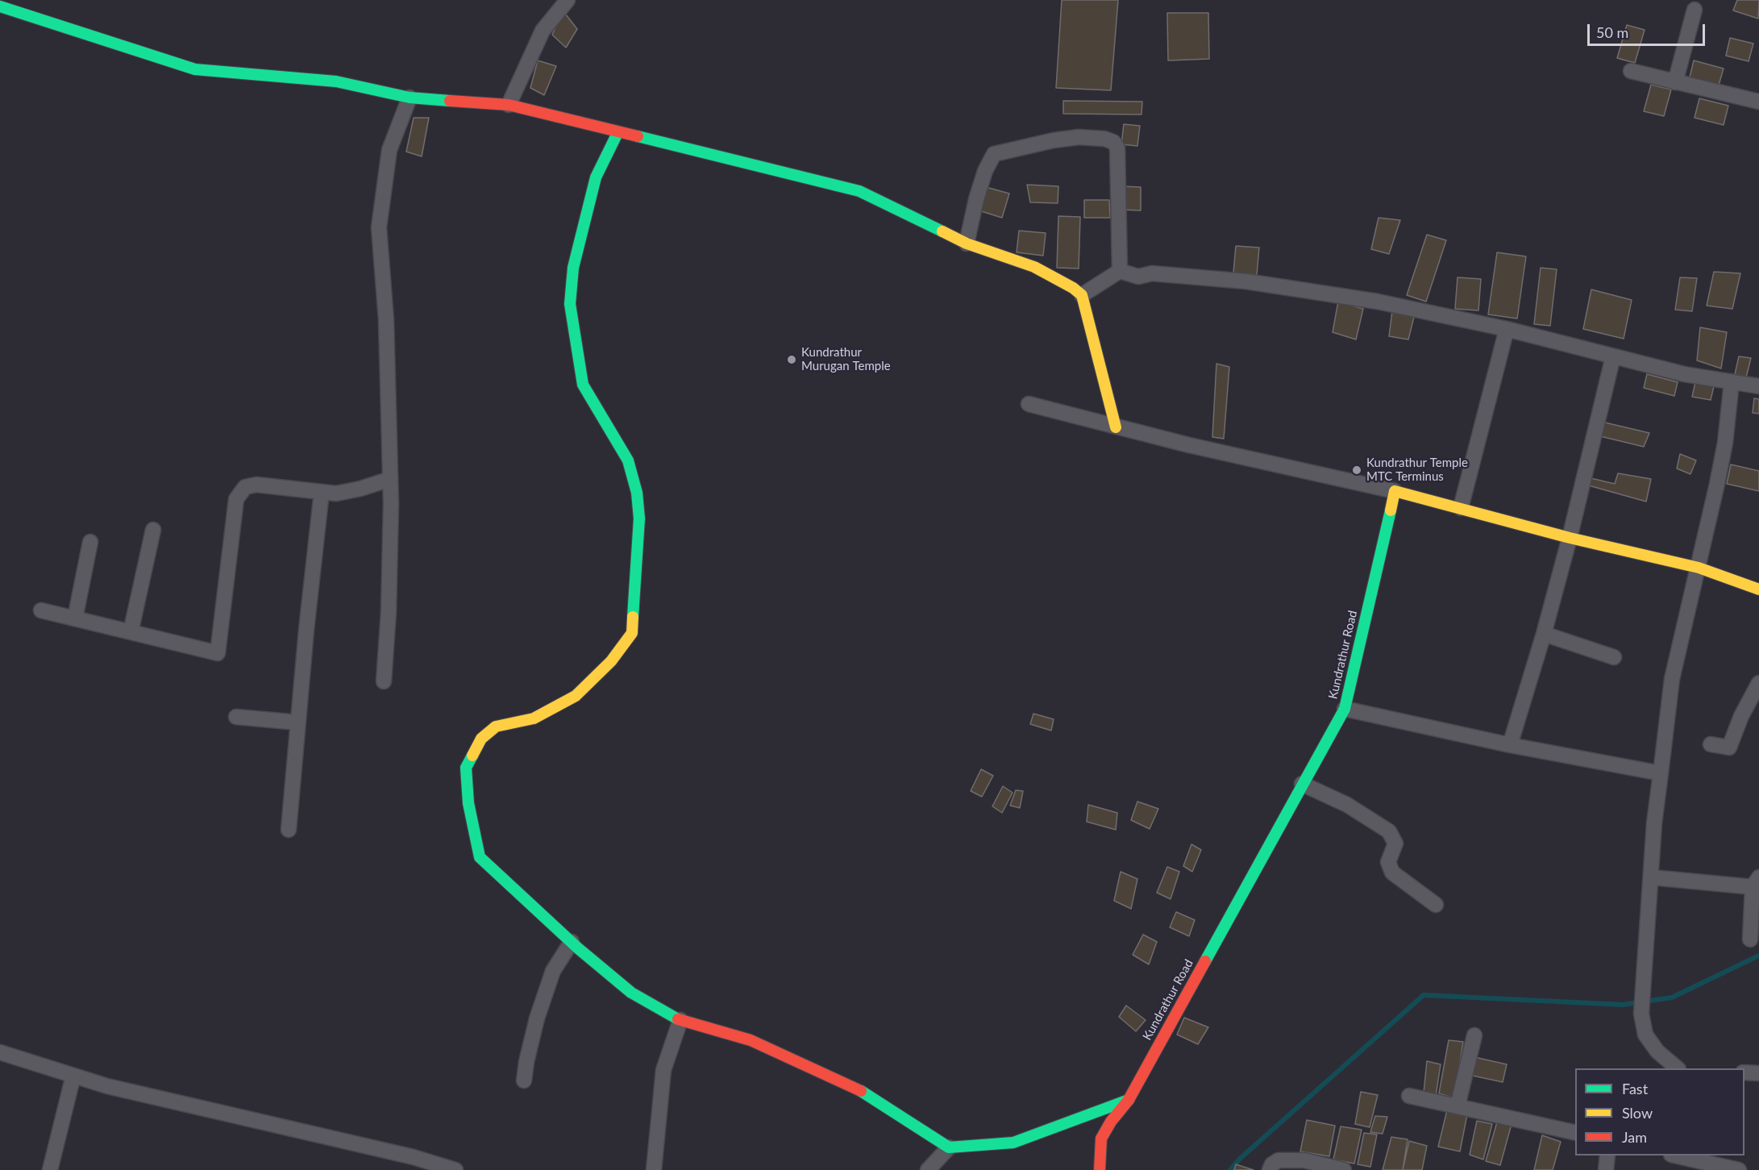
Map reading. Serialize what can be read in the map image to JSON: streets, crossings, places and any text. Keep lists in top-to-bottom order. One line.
{"streets":{"street":["Kundrathur Road"]},"places":["Kundrathur Murugan Temple","Kundrathur Temple MTC Terminus"],"legend":["Fast","Slow","Jam"],"scale_bar":"50 m"}
